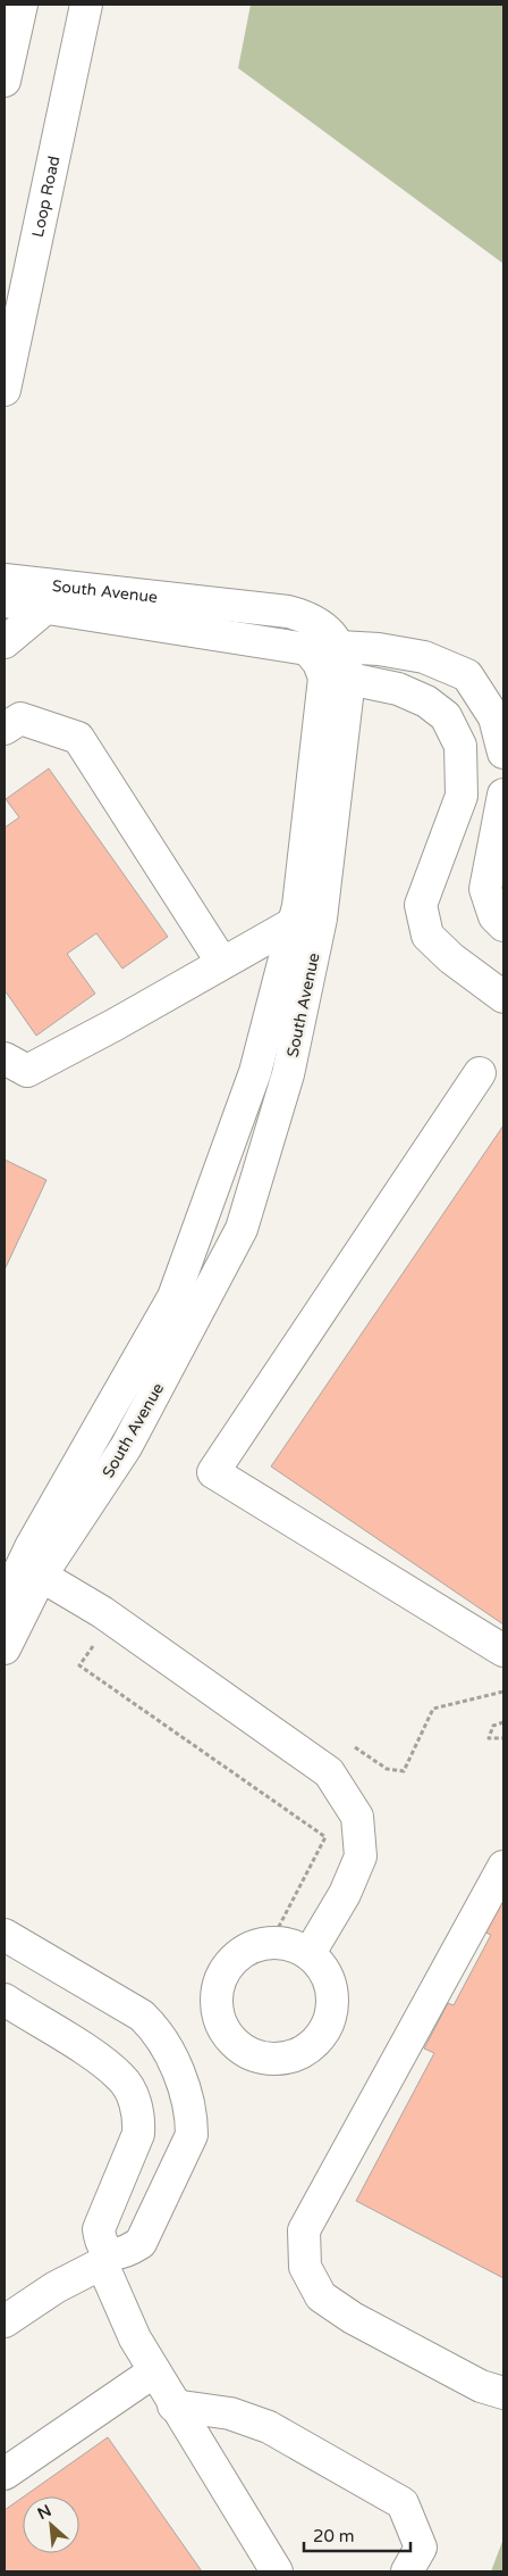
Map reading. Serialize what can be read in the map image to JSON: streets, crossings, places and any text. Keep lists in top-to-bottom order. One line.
{"streets":{"street":["Loop Road","South Avenue"]},"scale_bar":"20 m","north":"top left"}
